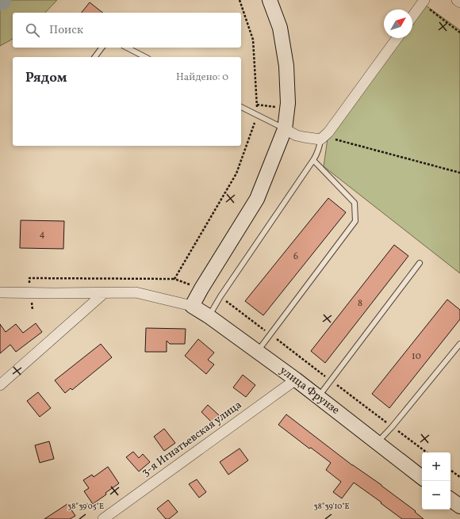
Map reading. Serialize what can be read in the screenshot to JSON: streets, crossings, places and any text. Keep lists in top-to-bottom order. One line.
{"streets":{"main road":["улица Фрунзе"],"street":["3-я Игнатьевская улица"]},"crossings":[["улица Фрунзе","3-я Игнатьевская улица"]],"house_numbers":["4","6","8","10"],"north":"top right","page":{"search":"Поиск","heading":["Рядом","Найдено: 0"],"map_buttons":["+","−"]},"coordinates":["38°39'05\"E","38°39'10\"E"]}
